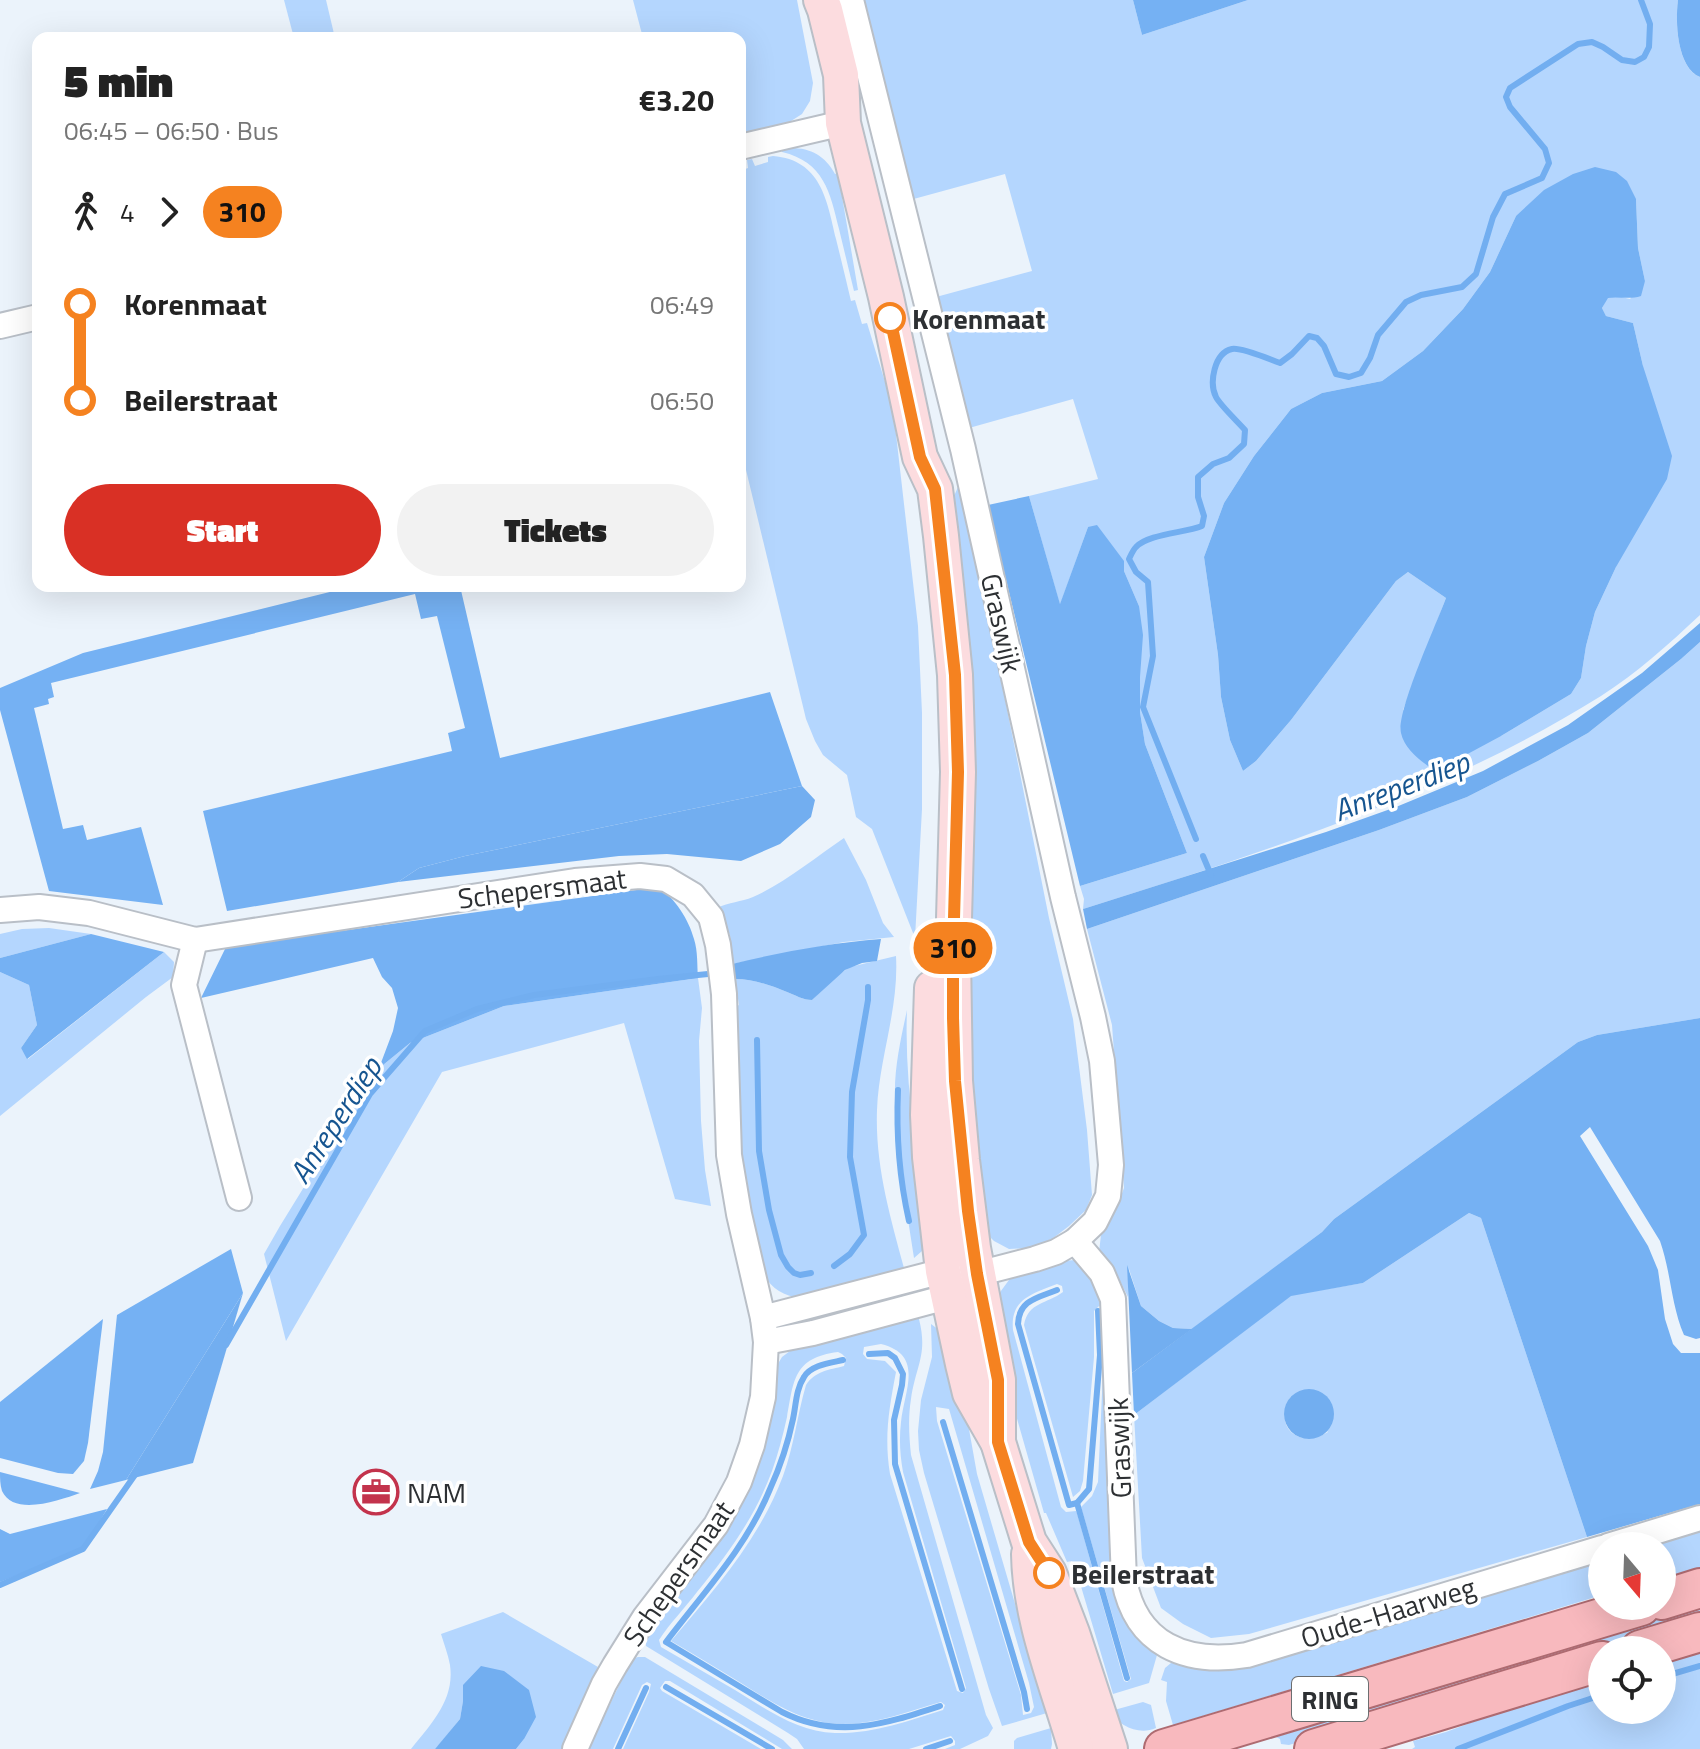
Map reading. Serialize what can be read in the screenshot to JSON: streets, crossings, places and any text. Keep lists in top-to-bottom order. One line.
{"streets":{"main road":["Graswijk","RING"],"street":["Schepersmaat","Oude-Haarweg"]},"crossings":[["Graswijk","Oude-Haarweg"]],"water":["Anreperdiep"],"places":{"other":["Korenmaat","Beilerstraat"],"office":["NAM"]},"lines":["bus line 310"],"north":"bottom","page":{"on_map":"310","heading":["5 min","06:45 – 06:50 · Bus","€3.20"],"legs":["4","310"],"list":[{"name":"Korenmaat","value":"06:49"},{"name":"Beilerstraat","value":"06:50"}],"buttons":["Start","Tickets"]}}
